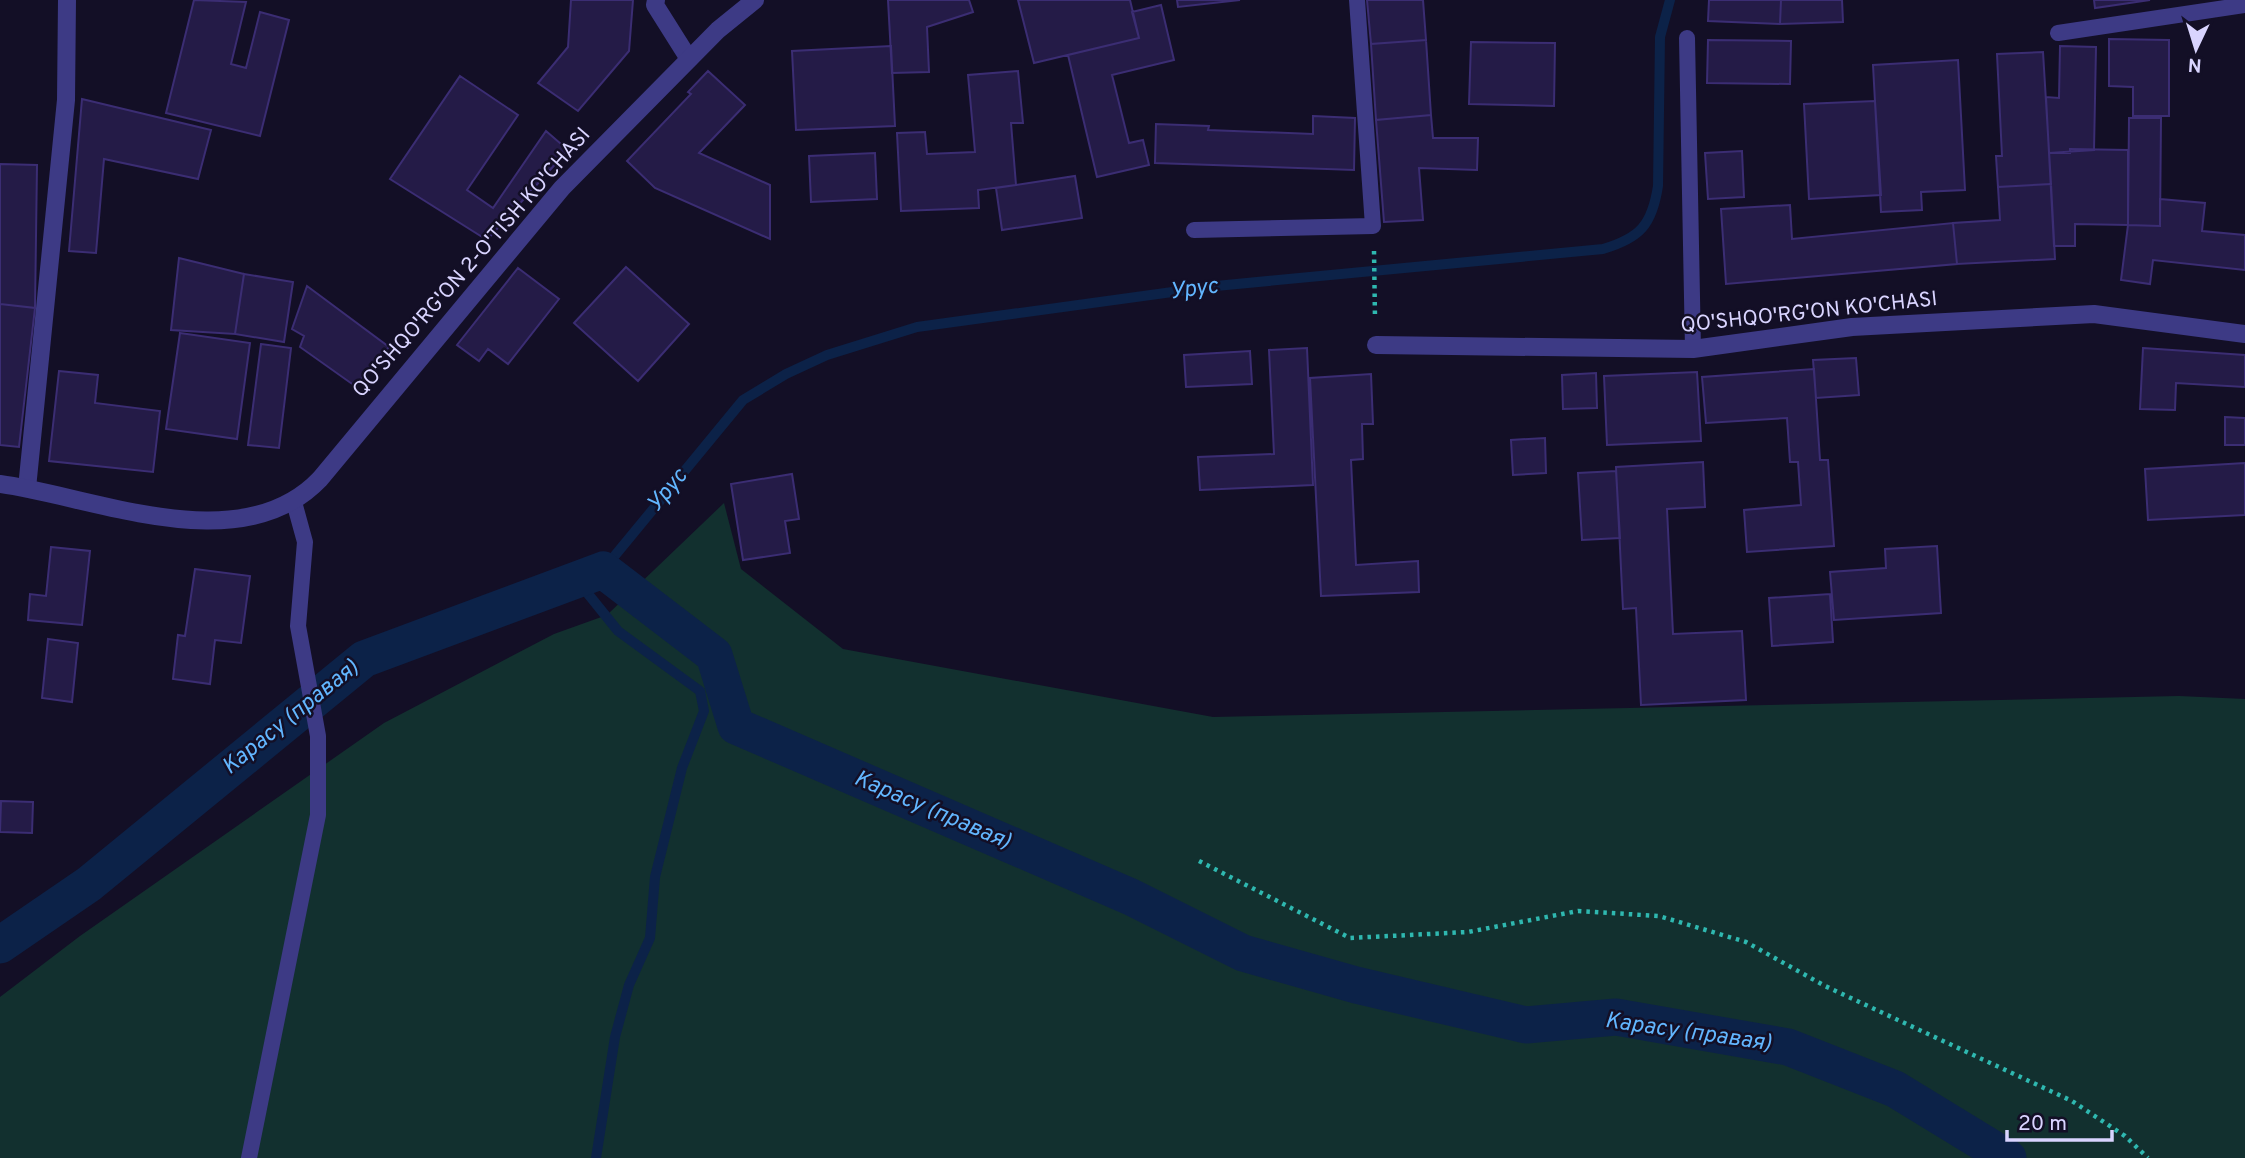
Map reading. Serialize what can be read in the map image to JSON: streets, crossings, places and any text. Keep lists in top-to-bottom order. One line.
{"streets":{"street":["QO'SHQO'RG'ON 2-O'TISH KO'CHASI","QO'SHQO'RG'ON KO'CHASI"]},"water":["Урус","Карасу (правая)"],"scale_bar":"20 m","north":"bottom"}
